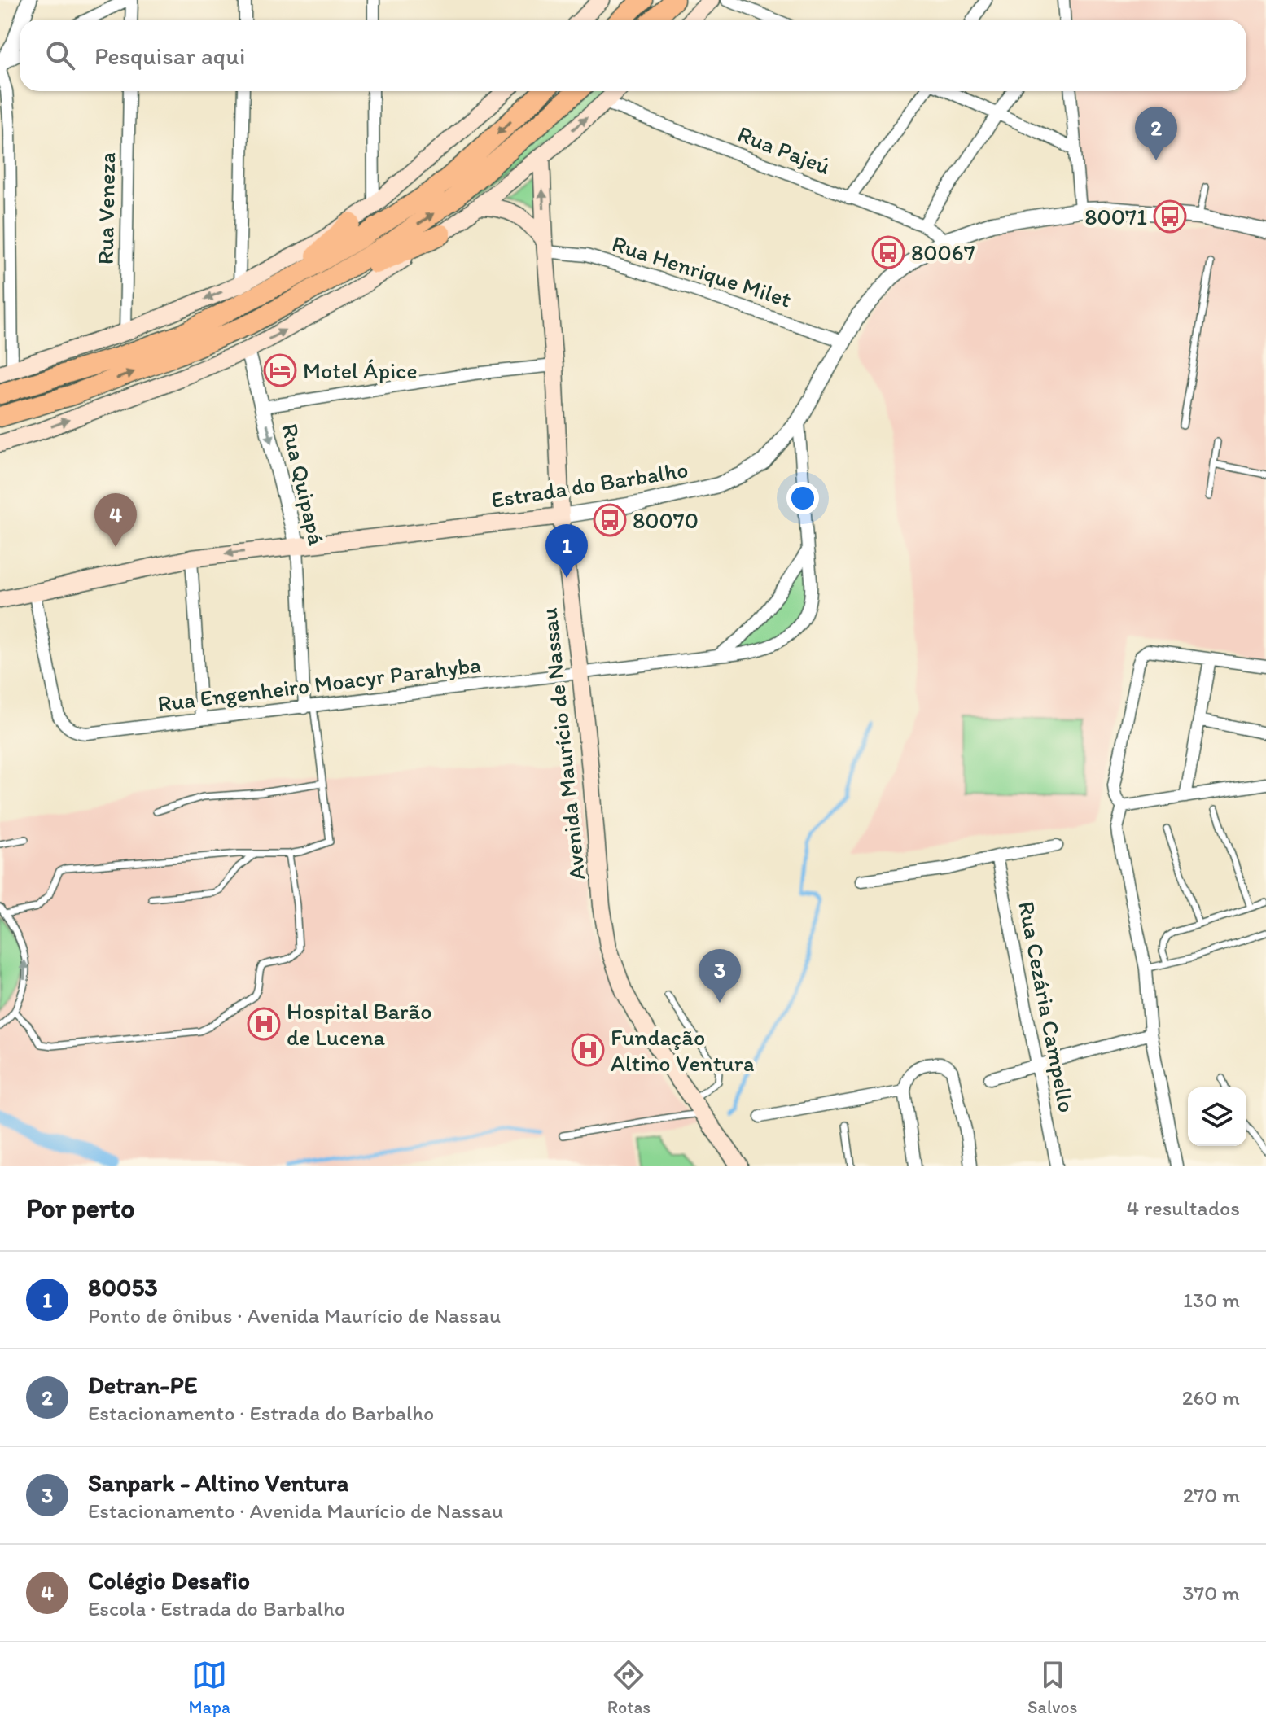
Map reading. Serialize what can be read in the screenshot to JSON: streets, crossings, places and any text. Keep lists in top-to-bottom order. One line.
{"streets":{"main road":["Estrada do Barbalho","Avenida Maurício de Nassau"],"street":["Rua Pajeú","Rua Veneza","Rua Henrique Milet","Rua Quipapá","Rua Engenheiro Moacyr Parahyba","Rua Cezária Campello"]},"crossings":[["Rua Pajeú","Estrada do Barbalho"],["Rua Henrique Milet","Estrada do Barbalho"],["Rua Henrique Milet","Avenida Maurício de Nassau"],["Rua Quipapá","Estrada do Barbalho"],["Rua Quipapá","Rua Engenheiro Moacyr Parahyba"],["Estrada do Barbalho","Rua Engenheiro Moacyr Parahyba"],["Estrada do Barbalho","Avenida Maurício de Nassau"],["Rua Engenheiro Moacyr Parahyba","Avenida Maurício de Nassau"]],"one_way":["Rua Quipapá"],"places":{"bus stop":["80071","80067","80070"],"hotel":["Motel Ápice"],"hospital":["Hospital Barão de Lucena","Fundação Altino Ventura"]},"page":{"search":"Pesquisar aqui","pins":["2","4","1","3"],"heading":["Por perto","4 resultados"],"list":[{"mark":"1","name":"80053","note":"Ponto de ônibus · Avenida Maurício de Nassau","value":"130 m"},{"mark":"2","name":"Detran-PE","note":"Estacionamento · Estrada do Barbalho","value":"260 m"},{"mark":"3","name":"Sanpark - Altino Ventura","note":"Estacionamento · Avenida Maurício de Nassau","value":"270 m"},{"mark":"4","name":"Colégio Desafio","note":"Escola · Estrada do Barbalho","value":"370 m"}],"nav":["Mapa","Rotas","Salvos"]}}
